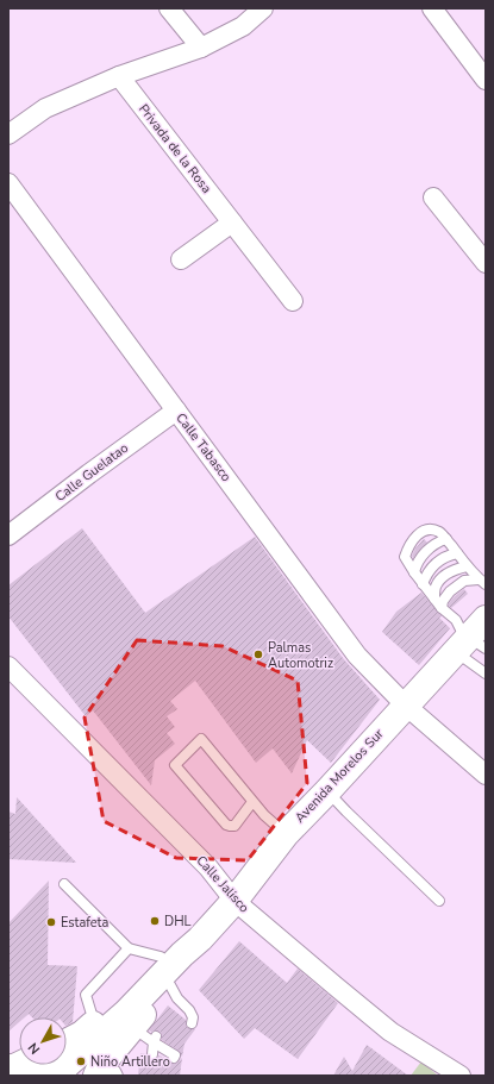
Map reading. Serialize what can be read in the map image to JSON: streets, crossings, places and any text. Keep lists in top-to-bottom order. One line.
{"streets":{"main road":["Avenida Morelos Sur"],"street":["Privada de la Rosa","Calle Tabasco","Calle Guelatao","Calle Jalisco"]},"crossings":[["Calle Tabasco","Calle Guelatao"],["Calle Tabasco","Avenida Morelos Sur"],["Avenida Morelos Sur","Calle Jalisco"]],"places":["Palmas Automotriz","DHL","Estafeta","Niño Artillero"],"north":"bottom left"}
